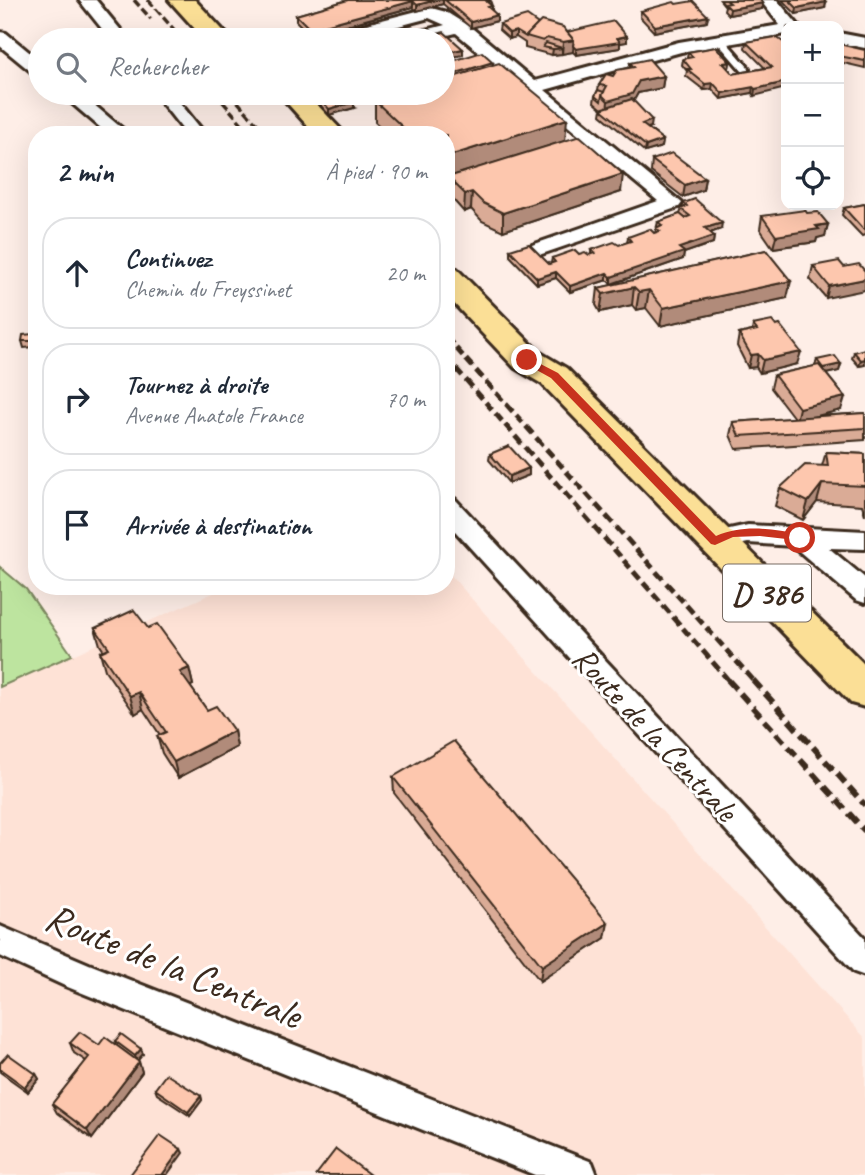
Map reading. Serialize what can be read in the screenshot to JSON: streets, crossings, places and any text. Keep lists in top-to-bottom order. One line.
{"streets":{"main road":["D 386"],"street":["Route de la Centrale"]},"page":{"map_buttons":["+","−"],"search":"Rechercher","heading":["2 min","À pied · 90 m"],"list":[["Continuez","Chemin du Freyssinet","20 m"],["Tournez à droite","Avenue Anatole France","70 m"],"Arrivée à destination"]}}
